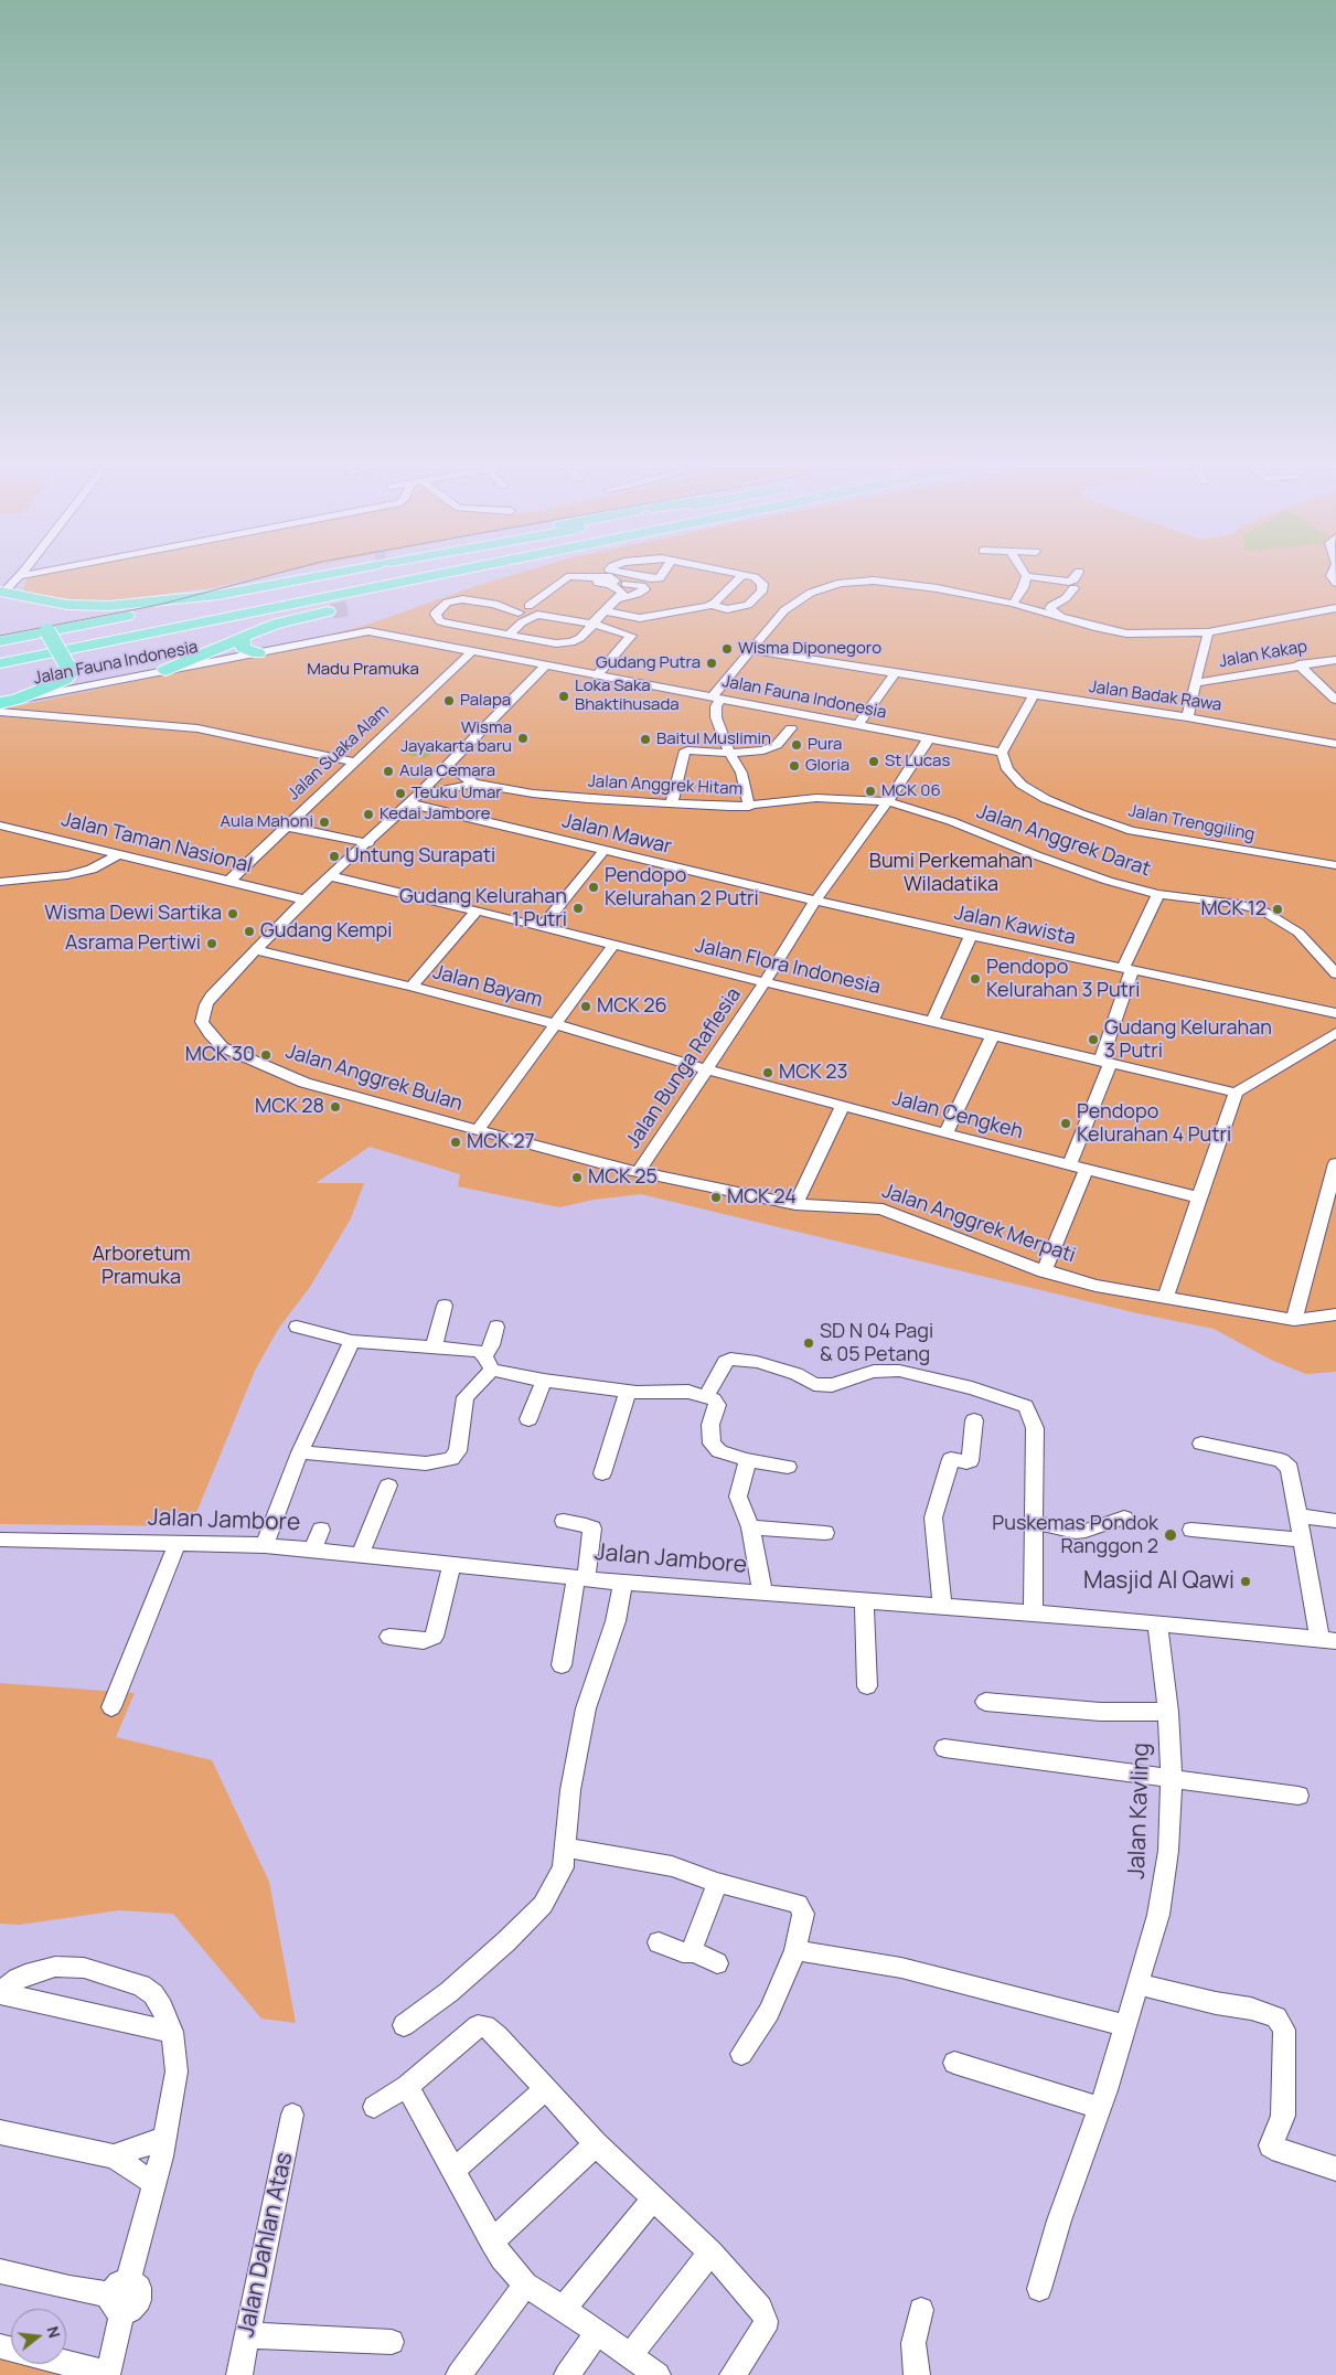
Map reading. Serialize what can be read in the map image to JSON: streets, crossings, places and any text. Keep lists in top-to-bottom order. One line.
{"streets":{"street":["Jalan Kakap","Jalan Fauna Indonesia","Jalan Badak Rawa","Jalan Suaka Alam","Jalan Anggrek Hitam","Jalan Trenggiling","Jalan Mawar","Jalan Anggrek Darat","Jalan Taman Nasional","Jalan Kawista","Jalan Flora Indonesia","Jalan Bayam","Jalan Bunga Raflesia","Jalan Anggrek Bulan","Jalan Cengkeh","Jalan Anggrek Merpati","Jalan Jambore","Jalan Kavling","Jalan Dahlan Atas"]},"crossings":[["Jalan Fauna Indonesia","Jalan Suaka Alam"],["Jalan Fauna Indonesia","Jalan Trenggiling"],["Jalan Fauna Indonesia","Jalan Bunga Raflesia"],["Jalan Fauna Indonesia","Jalan Anggrek Bulan"],["Jalan Suaka Alam","Jalan Taman Nasional"],["Jalan Anggrek Hitam","Jalan Anggrek Darat"],["Jalan Anggrek Hitam","Jalan Bunga Raflesia"],["Jalan Anggrek Hitam","Jalan Anggrek Bulan"],["Jalan Mawar","Jalan Kawista"],["Jalan Mawar","Jalan Bunga Raflesia"],["Jalan Mawar","Jalan Anggrek Bulan"],["Jalan Anggrek Darat","Jalan Bunga Raflesia"],["Jalan Taman Nasional","Jalan Anggrek Bulan"],["Jalan Kawista","Jalan Bunga Raflesia"],["Jalan Flora Indonesia","Jalan Bunga Raflesia"],["Jalan Flora Indonesia","Jalan Anggrek Bulan"],["Jalan Bayam","Jalan Bunga Raflesia"],["Jalan Bayam","Jalan Anggrek Bulan"],["Jalan Bayam","Jalan Cengkeh"],["Jalan Bunga Raflesia","Jalan Anggrek Bulan"],["Jalan Bunga Raflesia","Jalan Cengkeh"],["Jalan Bunga Raflesia","Jalan Anggrek Merpati"],["Jalan Anggrek Bulan","Jalan Anggrek Merpati"],["Jalan Jambore","Jalan Kavling"]],"parks":["Madu Pramuka","Bumi Perkemahan Wiladatika","Arboretum Pramuka"],"places":["Wisma Diponegoro","Gudang Putra","Loka Saka Bhaktihusada","Palapa","Wisma Jayakarta baru","Baitul Muslimin","Pura","St Lucas","Gloria","Aula Cemara","MCK 06","Teuku Umar","Kedai Jambore","Aula Mahoni","Untung Surapati","Pendopo Kelurahan 2 Putri","Gudang Kelurahan 1 Putri","MCK 12","Wisma Dewi Sartika","Gudang Kempi","Asrama Pertiwi","Pendopo Kelurahan 3 Putri","MCK 26","Gudang Kelurahan 3 Putri","MCK 30","MCK 23","MCK 28","Pendopo Kelurahan 4 Putri","MCK 27","MCK 25","MCK 24","SD N 04 Pagi & 05 Petang","Puskemas Pondok Ranggon 2","Masjid Al Qawi"],"north":"right"}
